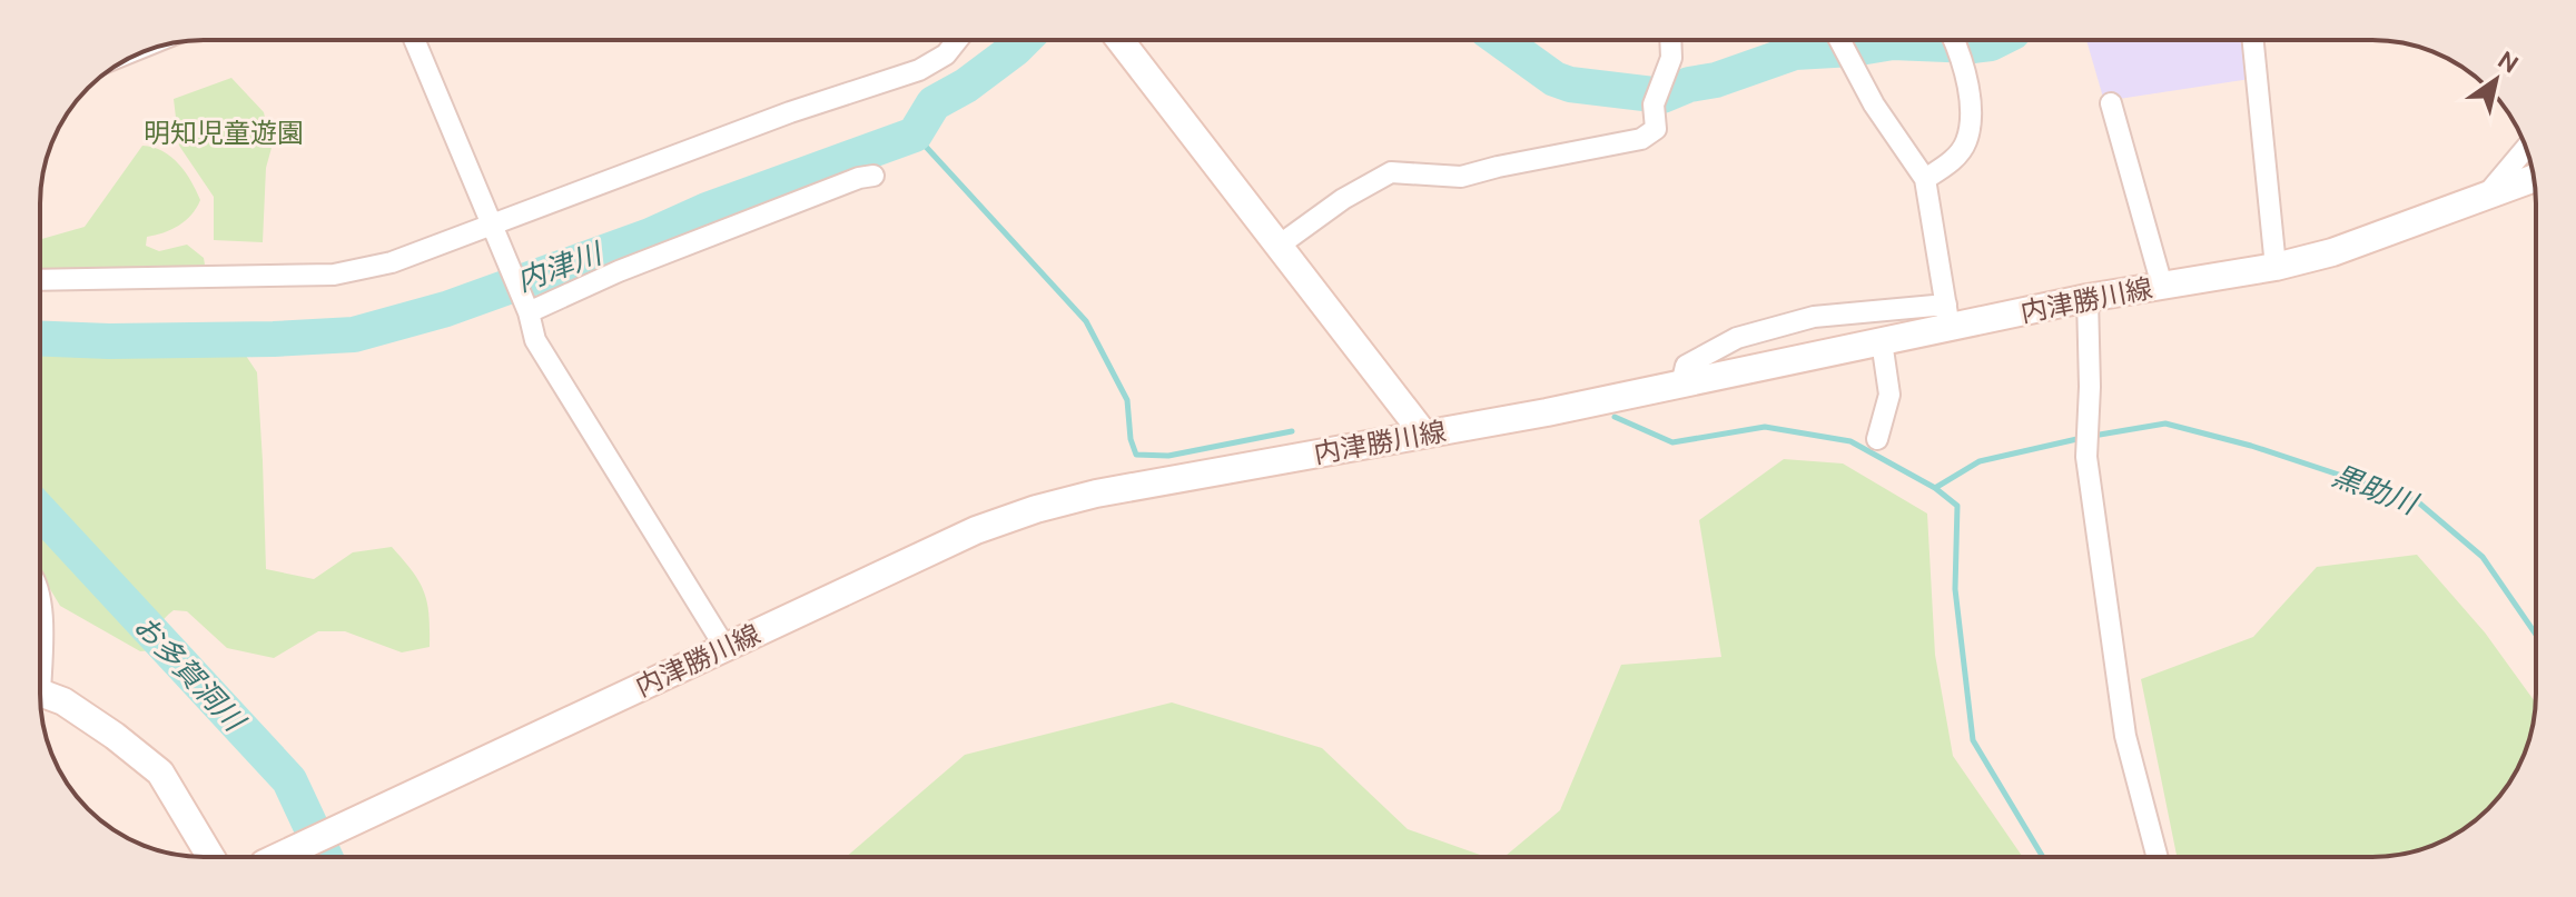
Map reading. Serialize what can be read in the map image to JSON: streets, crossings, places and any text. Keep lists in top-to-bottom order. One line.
{"streets":{"main road":["内津勝川線"]},"water":["内津川","黒助川","お多賀洞川"],"parks":["明知児童遊園"],"north":"top right"}
